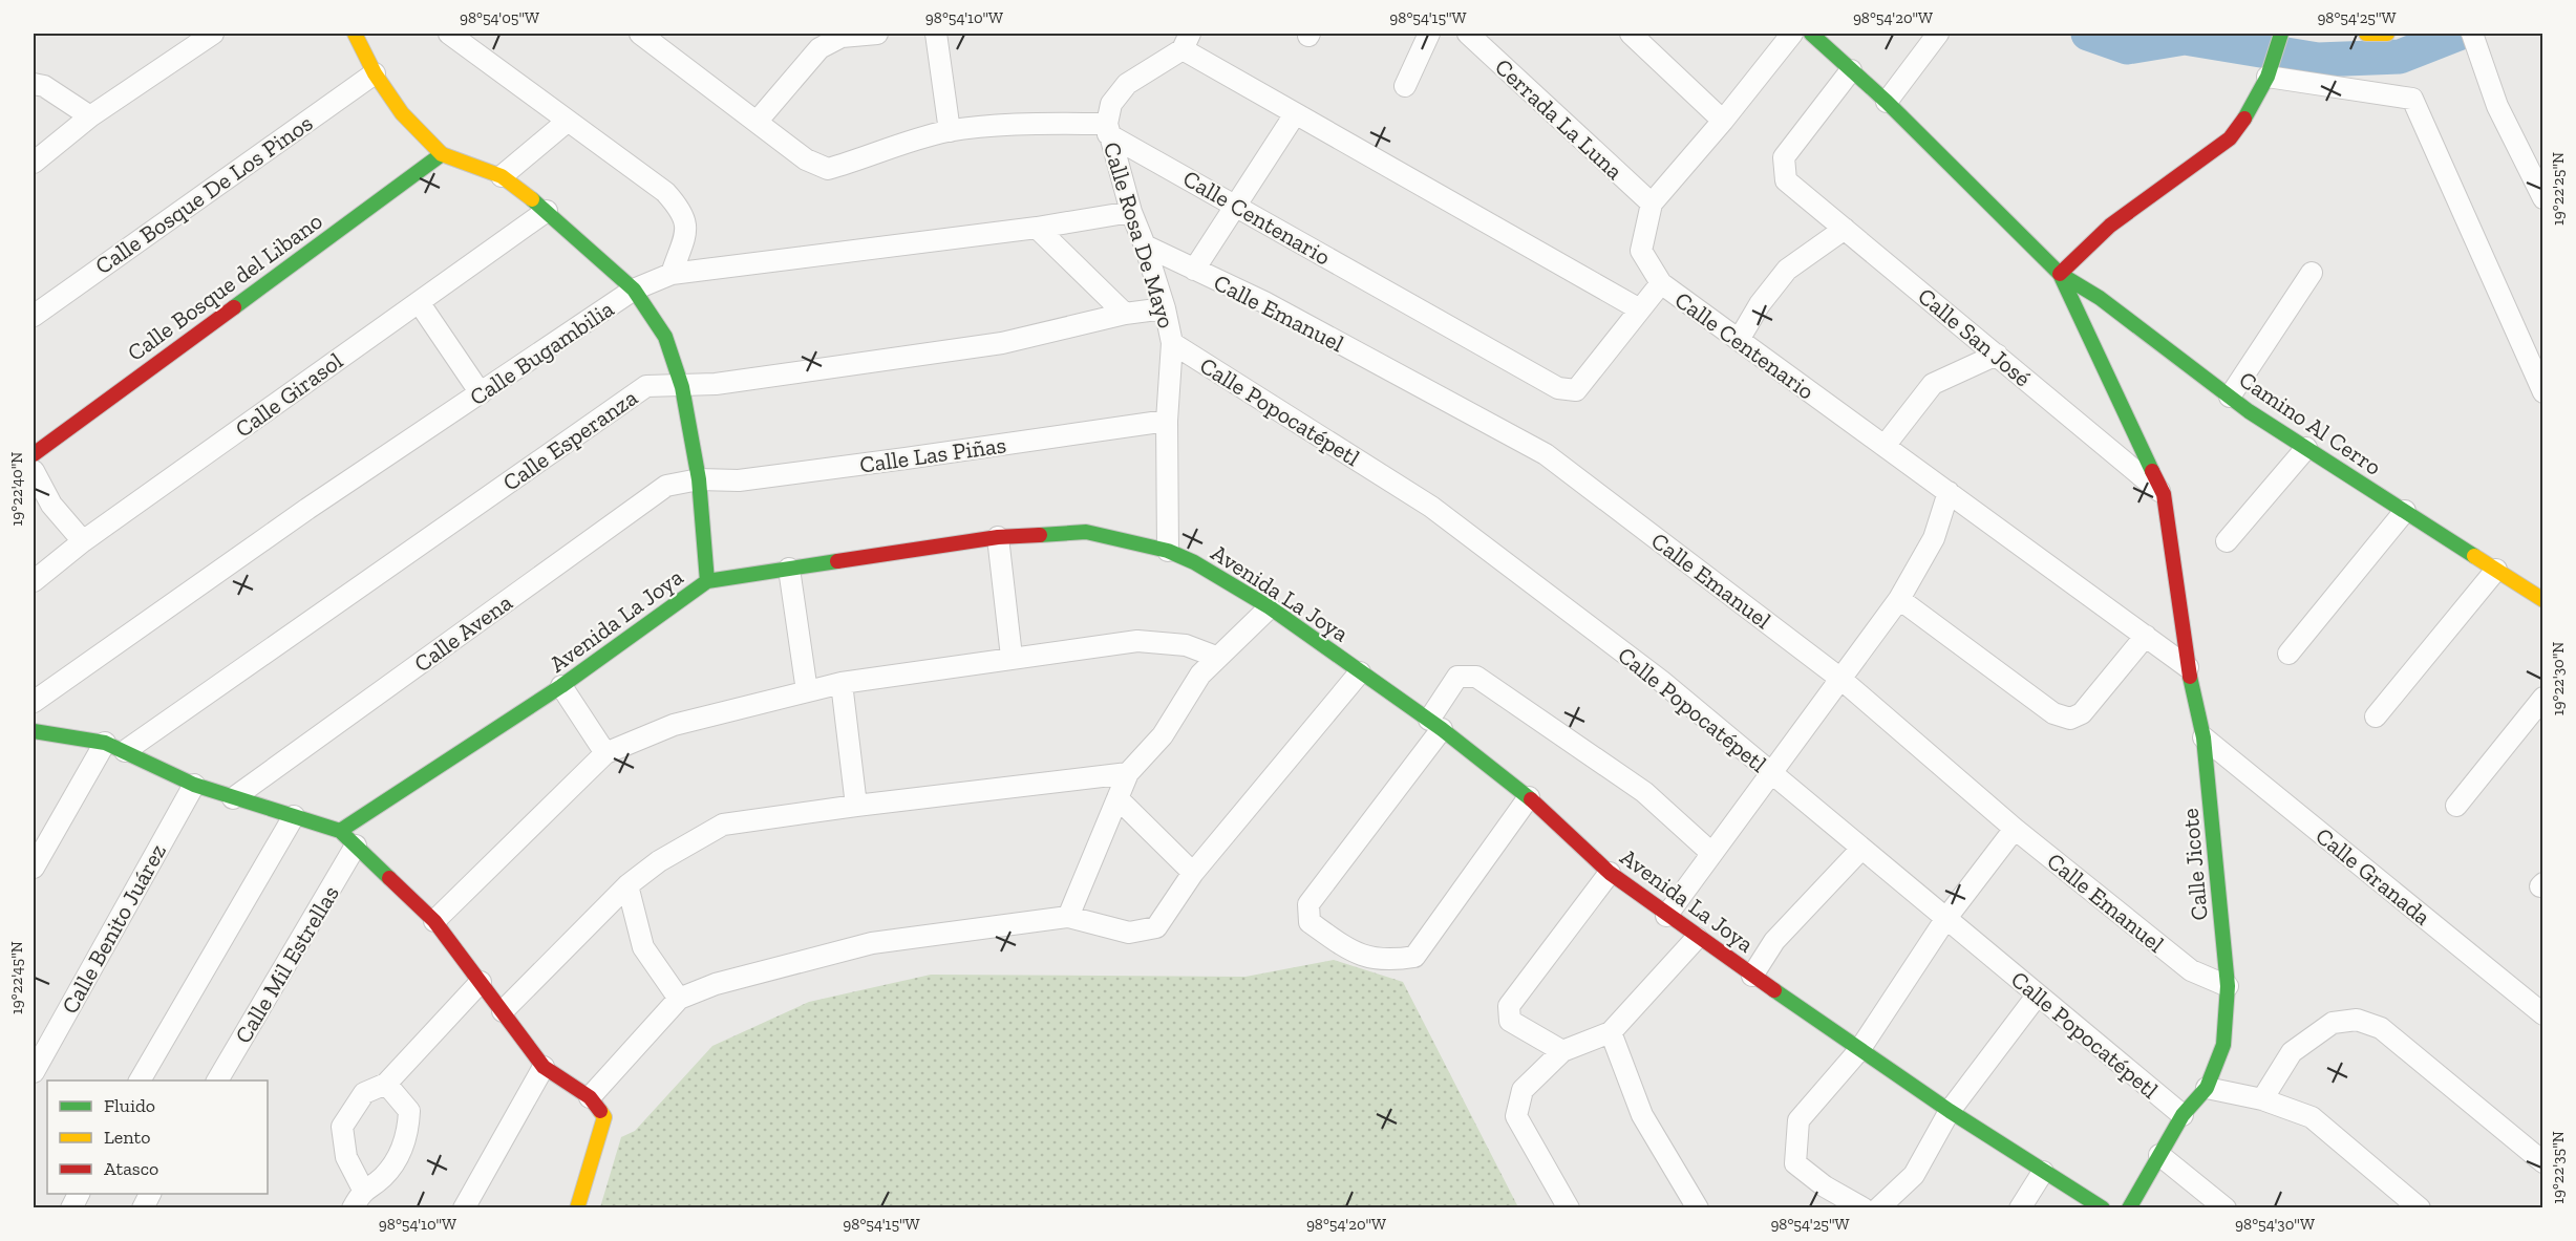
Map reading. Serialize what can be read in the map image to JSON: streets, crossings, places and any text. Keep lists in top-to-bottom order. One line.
{"streets":{"main road":["Calle Bosque del Libano","Camino Al Cerro","Avenida La Joya","Calle Jicote"],"street":["Cerrada La Luna","Calle Bosque De Los Pinos","Calle Centenario","Calle Rosa De Mayo","Calle Emanuel","Calle San José","Calle Bugambilia","Calle Girasol","Calle Popocatépetl","Calle Esperanza","Calle Las Piñas","Calle Avena","Calle Granada","Calle Benito Juárez","Calle Mil Estrellas"]},"crossings":[["Calle Centenario","Calle Rosa De Mayo"],["Calle Centenario","Calle Jicote"],["Calle Rosa De Mayo","Calle Emanuel"],["Calle Rosa De Mayo","Calle Bugambilia"],["Calle Rosa De Mayo","Calle Popocatépetl"],["Calle Rosa De Mayo","Calle Esperanza"],["Calle Rosa De Mayo","Calle Las Piñas"],["Calle Rosa De Mayo","Avenida La Joya"],["Calle Emanuel","Calle Jicote"],["Calle San José","Calle Jicote"],["Calle Popocatépetl","Calle Jicote"],["Camino Al Cerro","Calle Jicote"],["Calle Las Piñas","Calle Avena"],["Calle Jicote","Calle Granada"]],"legend":["Fluido","Lento","Atasco"],"coordinates":["98°54'05\"W","98°54'10\"W","98°54'15\"W","98°54'20\"W","98°54'25\"W","19°22'25\"N","19°22'40\"N","19°22'30\"N","19°22'45\"N","19°22'35\"N","98°54'30\"W"]}
